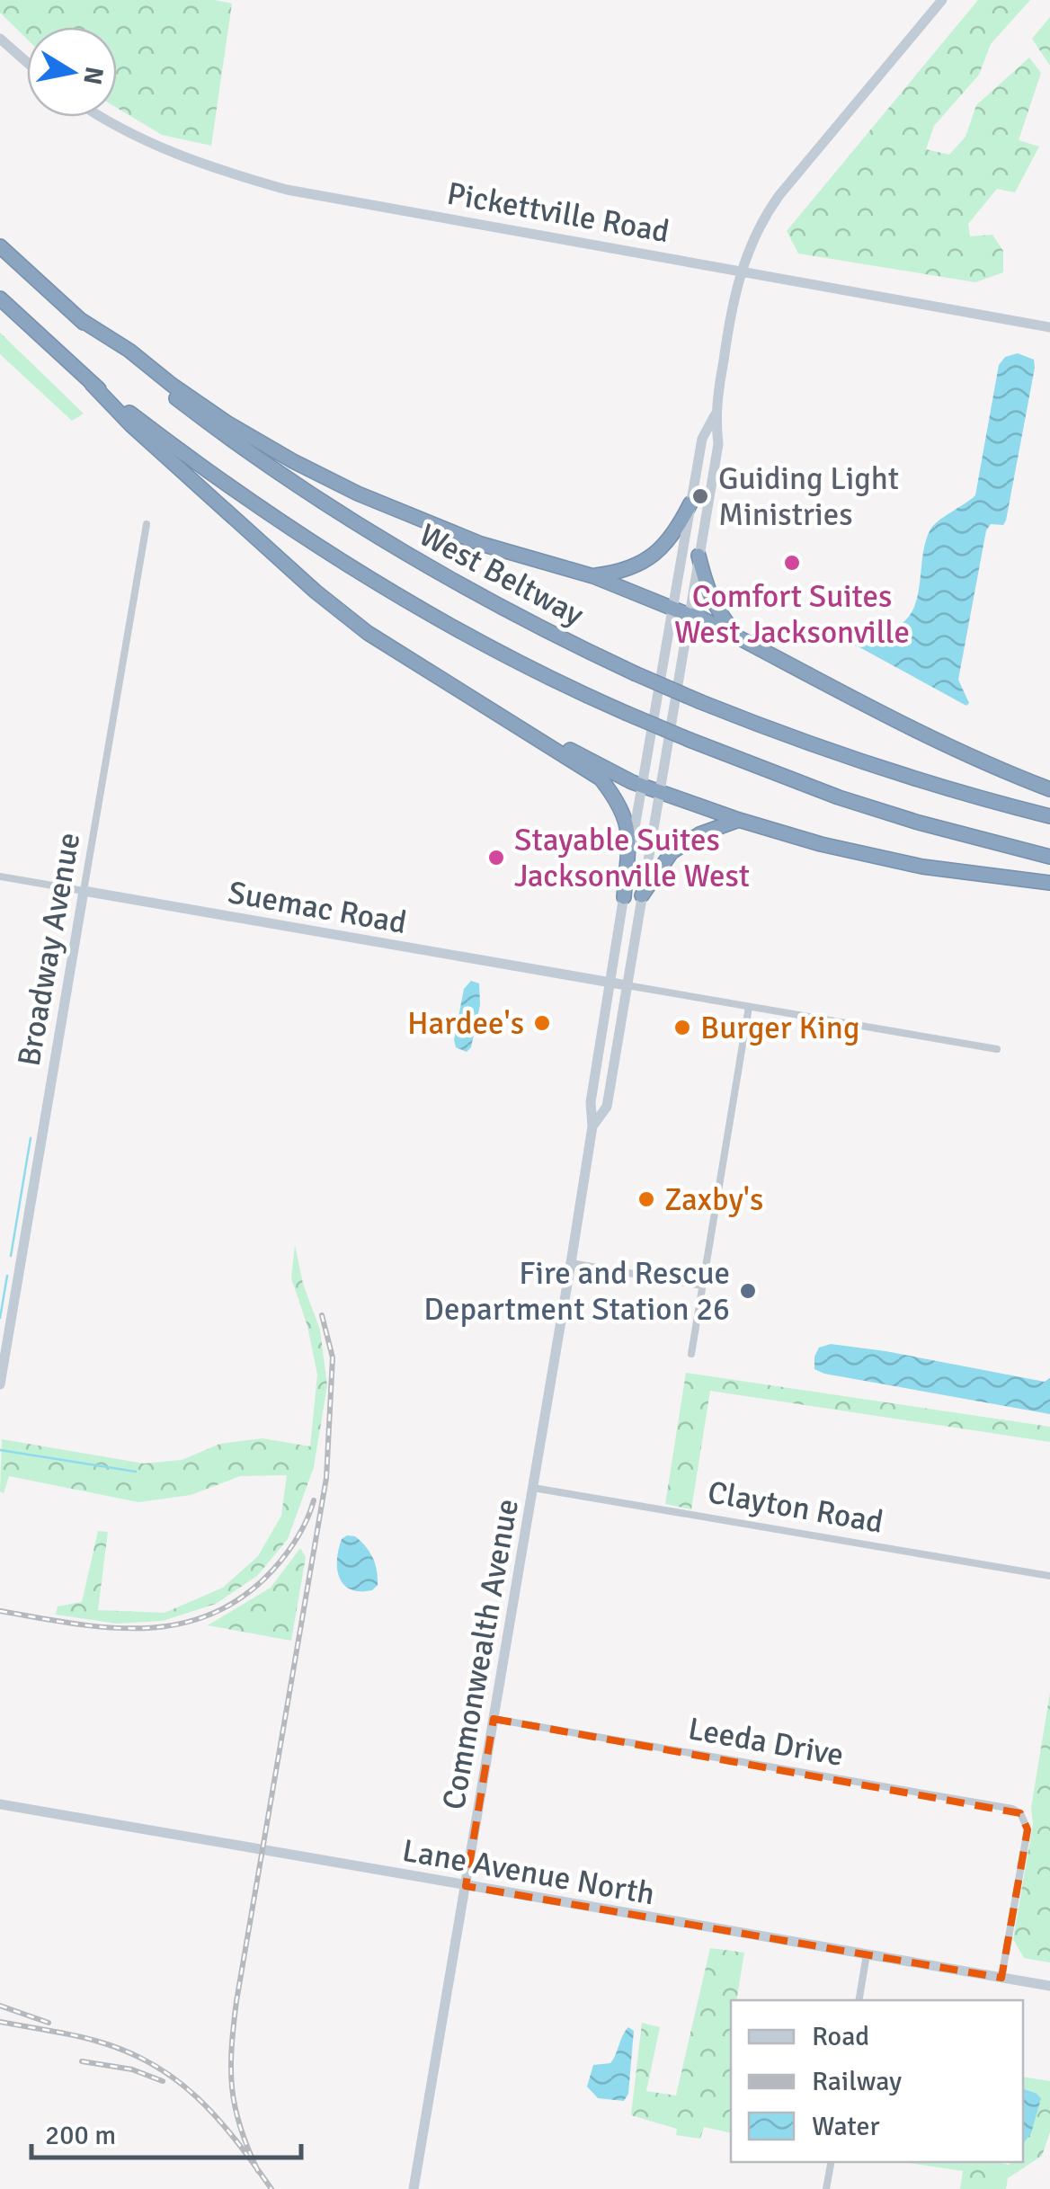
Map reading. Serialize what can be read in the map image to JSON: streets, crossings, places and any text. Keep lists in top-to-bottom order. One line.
{"streets":{"highway":["West Beltway"],"main road":["Pickettville Road","Suemac Road","Broadway Avenue","Commonwealth Avenue","Lane Avenue North"],"street":["Clayton Road","Leeda Drive"]},"crossings":[["Pickettville Road","Commonwealth Avenue"],["Suemac Road","Broadway Avenue"],["Suemac Road","Commonwealth Avenue"],["Clayton Road","Commonwealth Avenue"],["Commonwealth Avenue","Leeda Drive"],["Commonwealth Avenue","Lane Avenue North"],["Leeda Drive","Lane Avenue North"]],"places":["Guiding Light Ministries","Comfort Suites West Jacksonville","Stayable Suites Jacksonville West","Hardee's","Burger King","Zaxby's","Fire and Rescue Department Station 26"],"legend":["Road","Railway","Water"],"scale_bar":"200 m","north":"right"}
